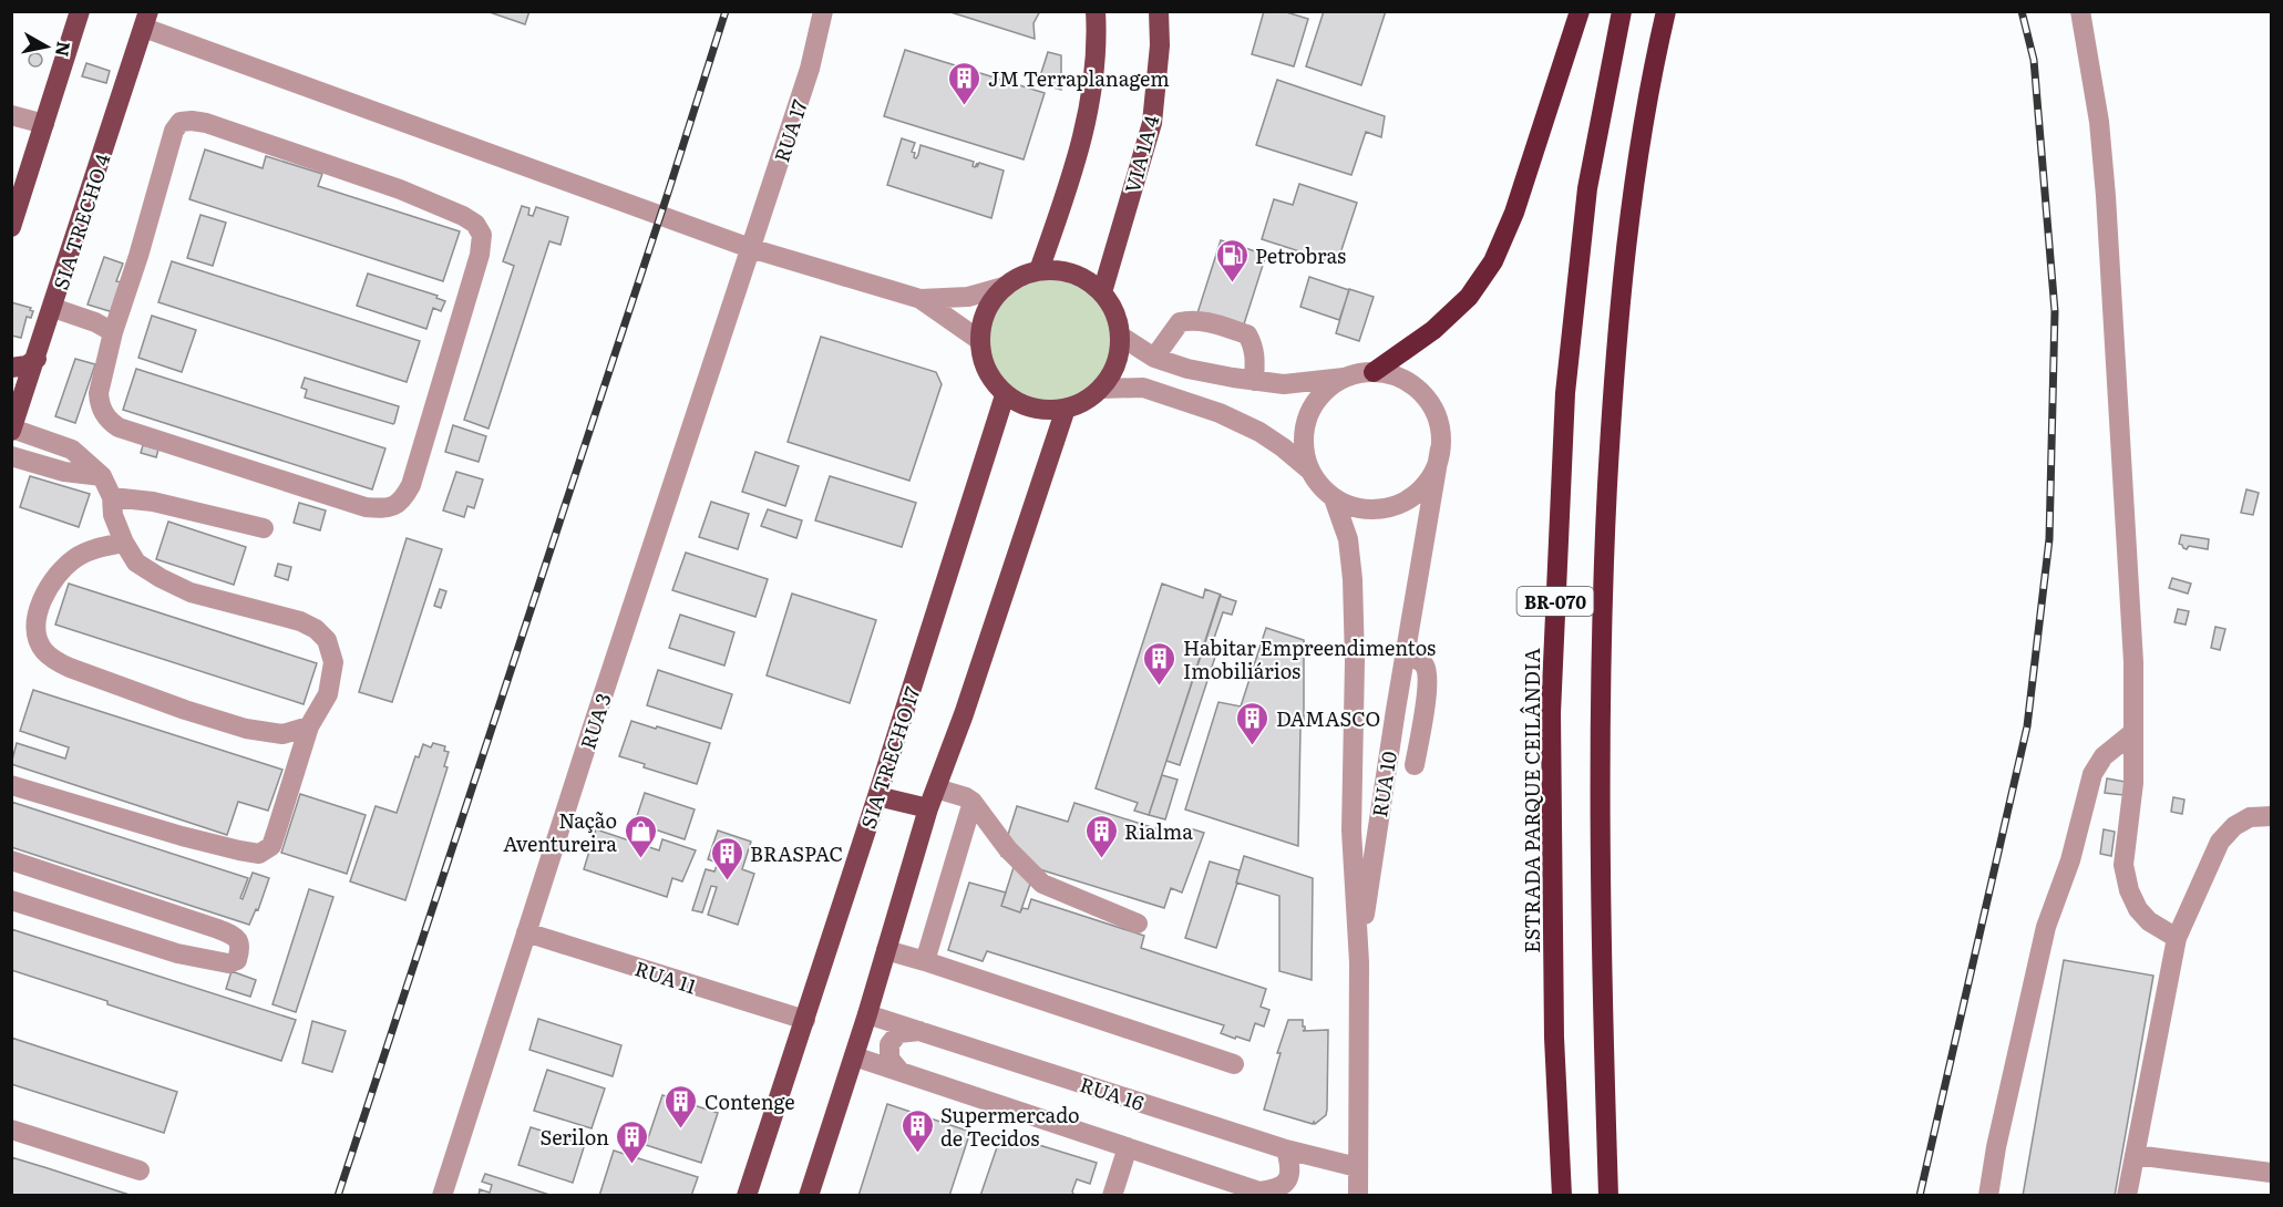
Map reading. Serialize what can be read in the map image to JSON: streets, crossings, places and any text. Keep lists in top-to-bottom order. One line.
{"streets":{"highway":["BR-070","ESTRADA PARQUE CEILÂNDIA"],"main road":["VIA 1A 4","SIA TRECHO 4","SIA TRECHO 17"],"street":["RUA 17","RUA 3","RUA 10","RUA 11","RUA 16"]},"crossings":[["RUA 17","RUA 3"],["VIA 1A 4","SIA TRECHO 17"],["RUA 3","RUA 11"],["SIA TRECHO 17","RUA 11"],["RUA 10","RUA 16"]],"places":{"building":["JM Terraplanagem","Habitar Empreendimentos Imobiliários","DAMASCO","Rialma","BRASPAC","Contenge","Supermercado de Tecidos","Serilon"],"fuel station":["Petrobras"],"shop":["Nação Aventureira"]},"north":"right"}
